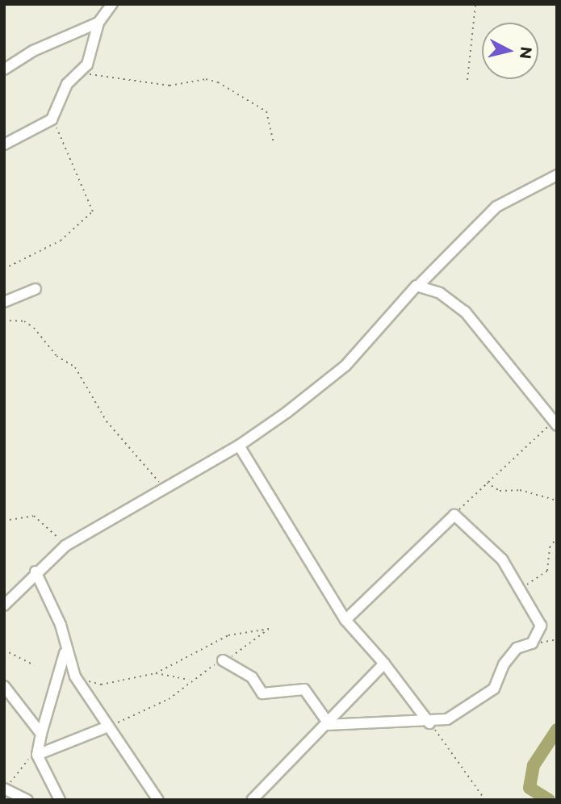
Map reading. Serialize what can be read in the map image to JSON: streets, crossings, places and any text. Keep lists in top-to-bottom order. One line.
{"north":"right"}
